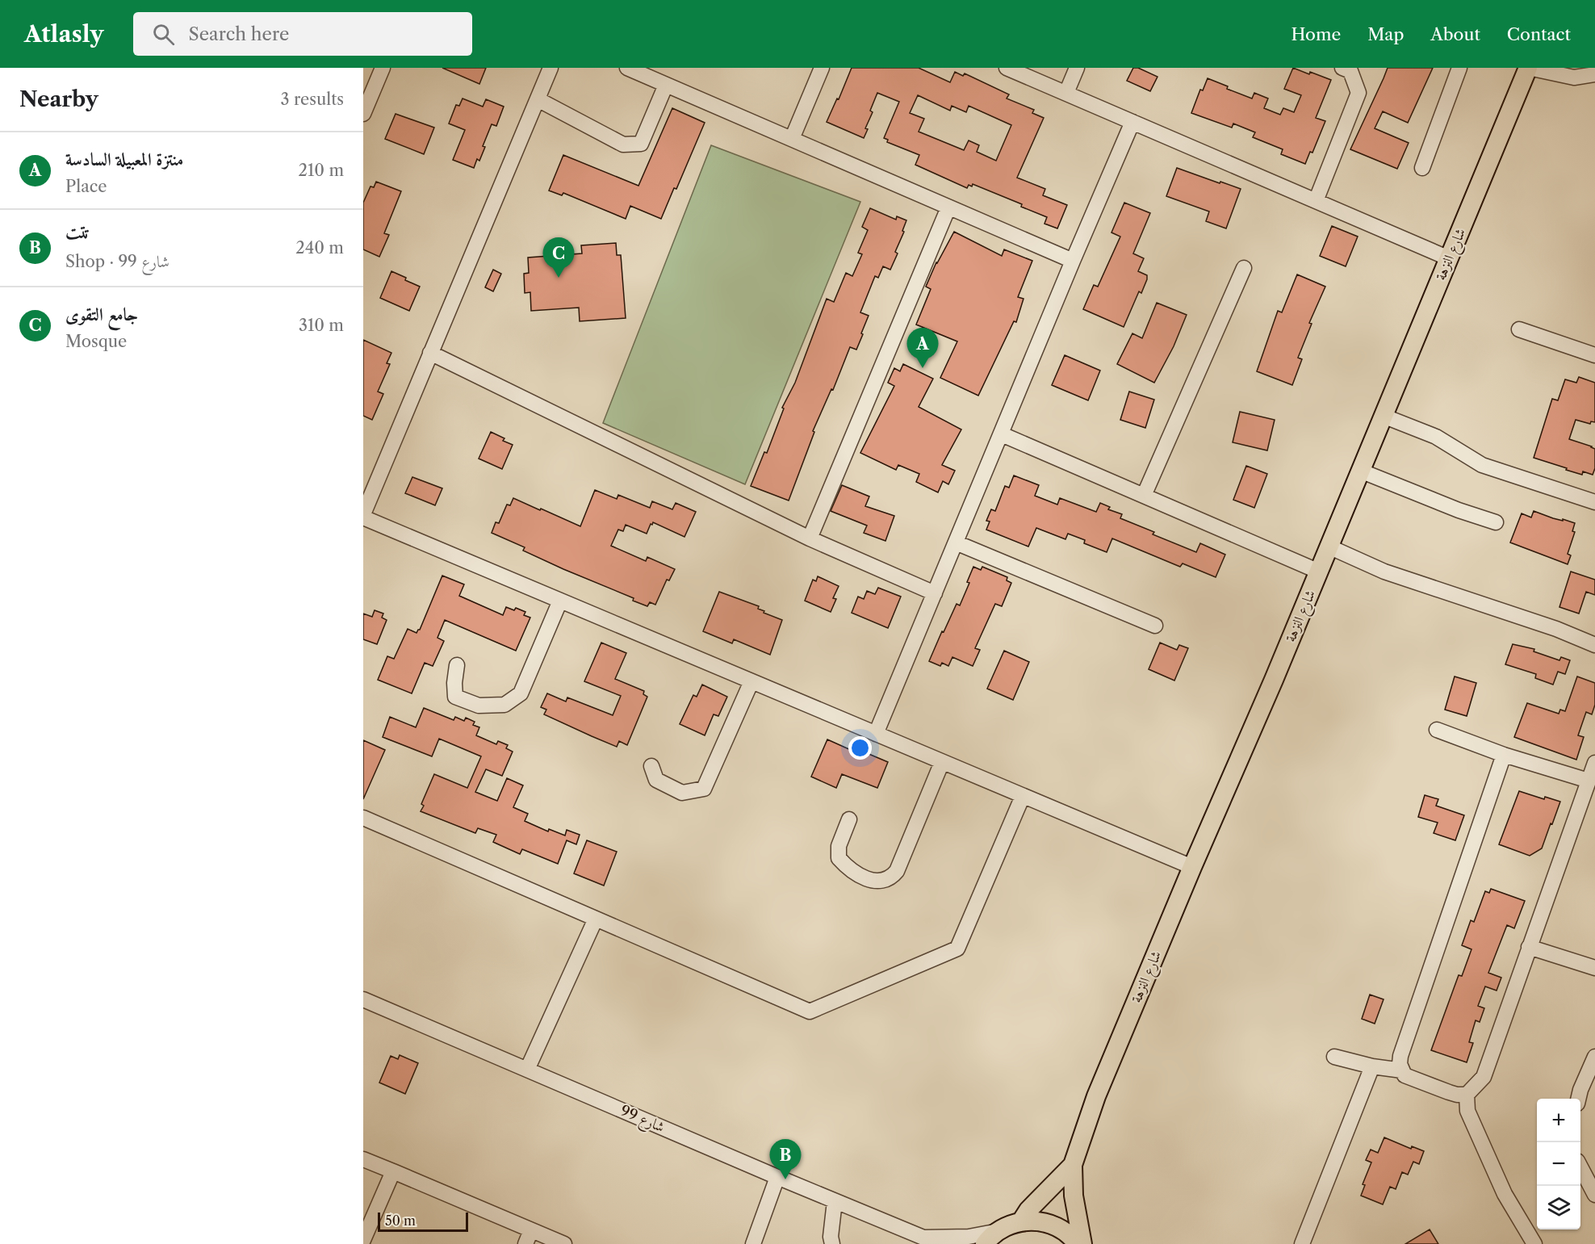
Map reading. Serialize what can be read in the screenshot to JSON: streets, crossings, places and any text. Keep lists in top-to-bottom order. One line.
{"streets":{"main road":["شارع النزهة"],"street":["شارع 99"]},"scale_bar":"50 m","page":{"header":"Atlasly","search":"Search here","nav":["Home","Map","About","Contact"],"heading":["Nearby","3 results"],"list":[{"mark":"A","name":"منتزة المعبيلة السادسة","note":"Place","value":"210 m"},{"mark":"B","name":"تتت","note":"Shop · شارع 99","value":"240 m"},{"mark":"C","name":"جامع التقوى","note":"Mosque","value":"310 m"}],"pins":["C","A","B"],"map_buttons":["+","−"],"scale":"50 m"}}
